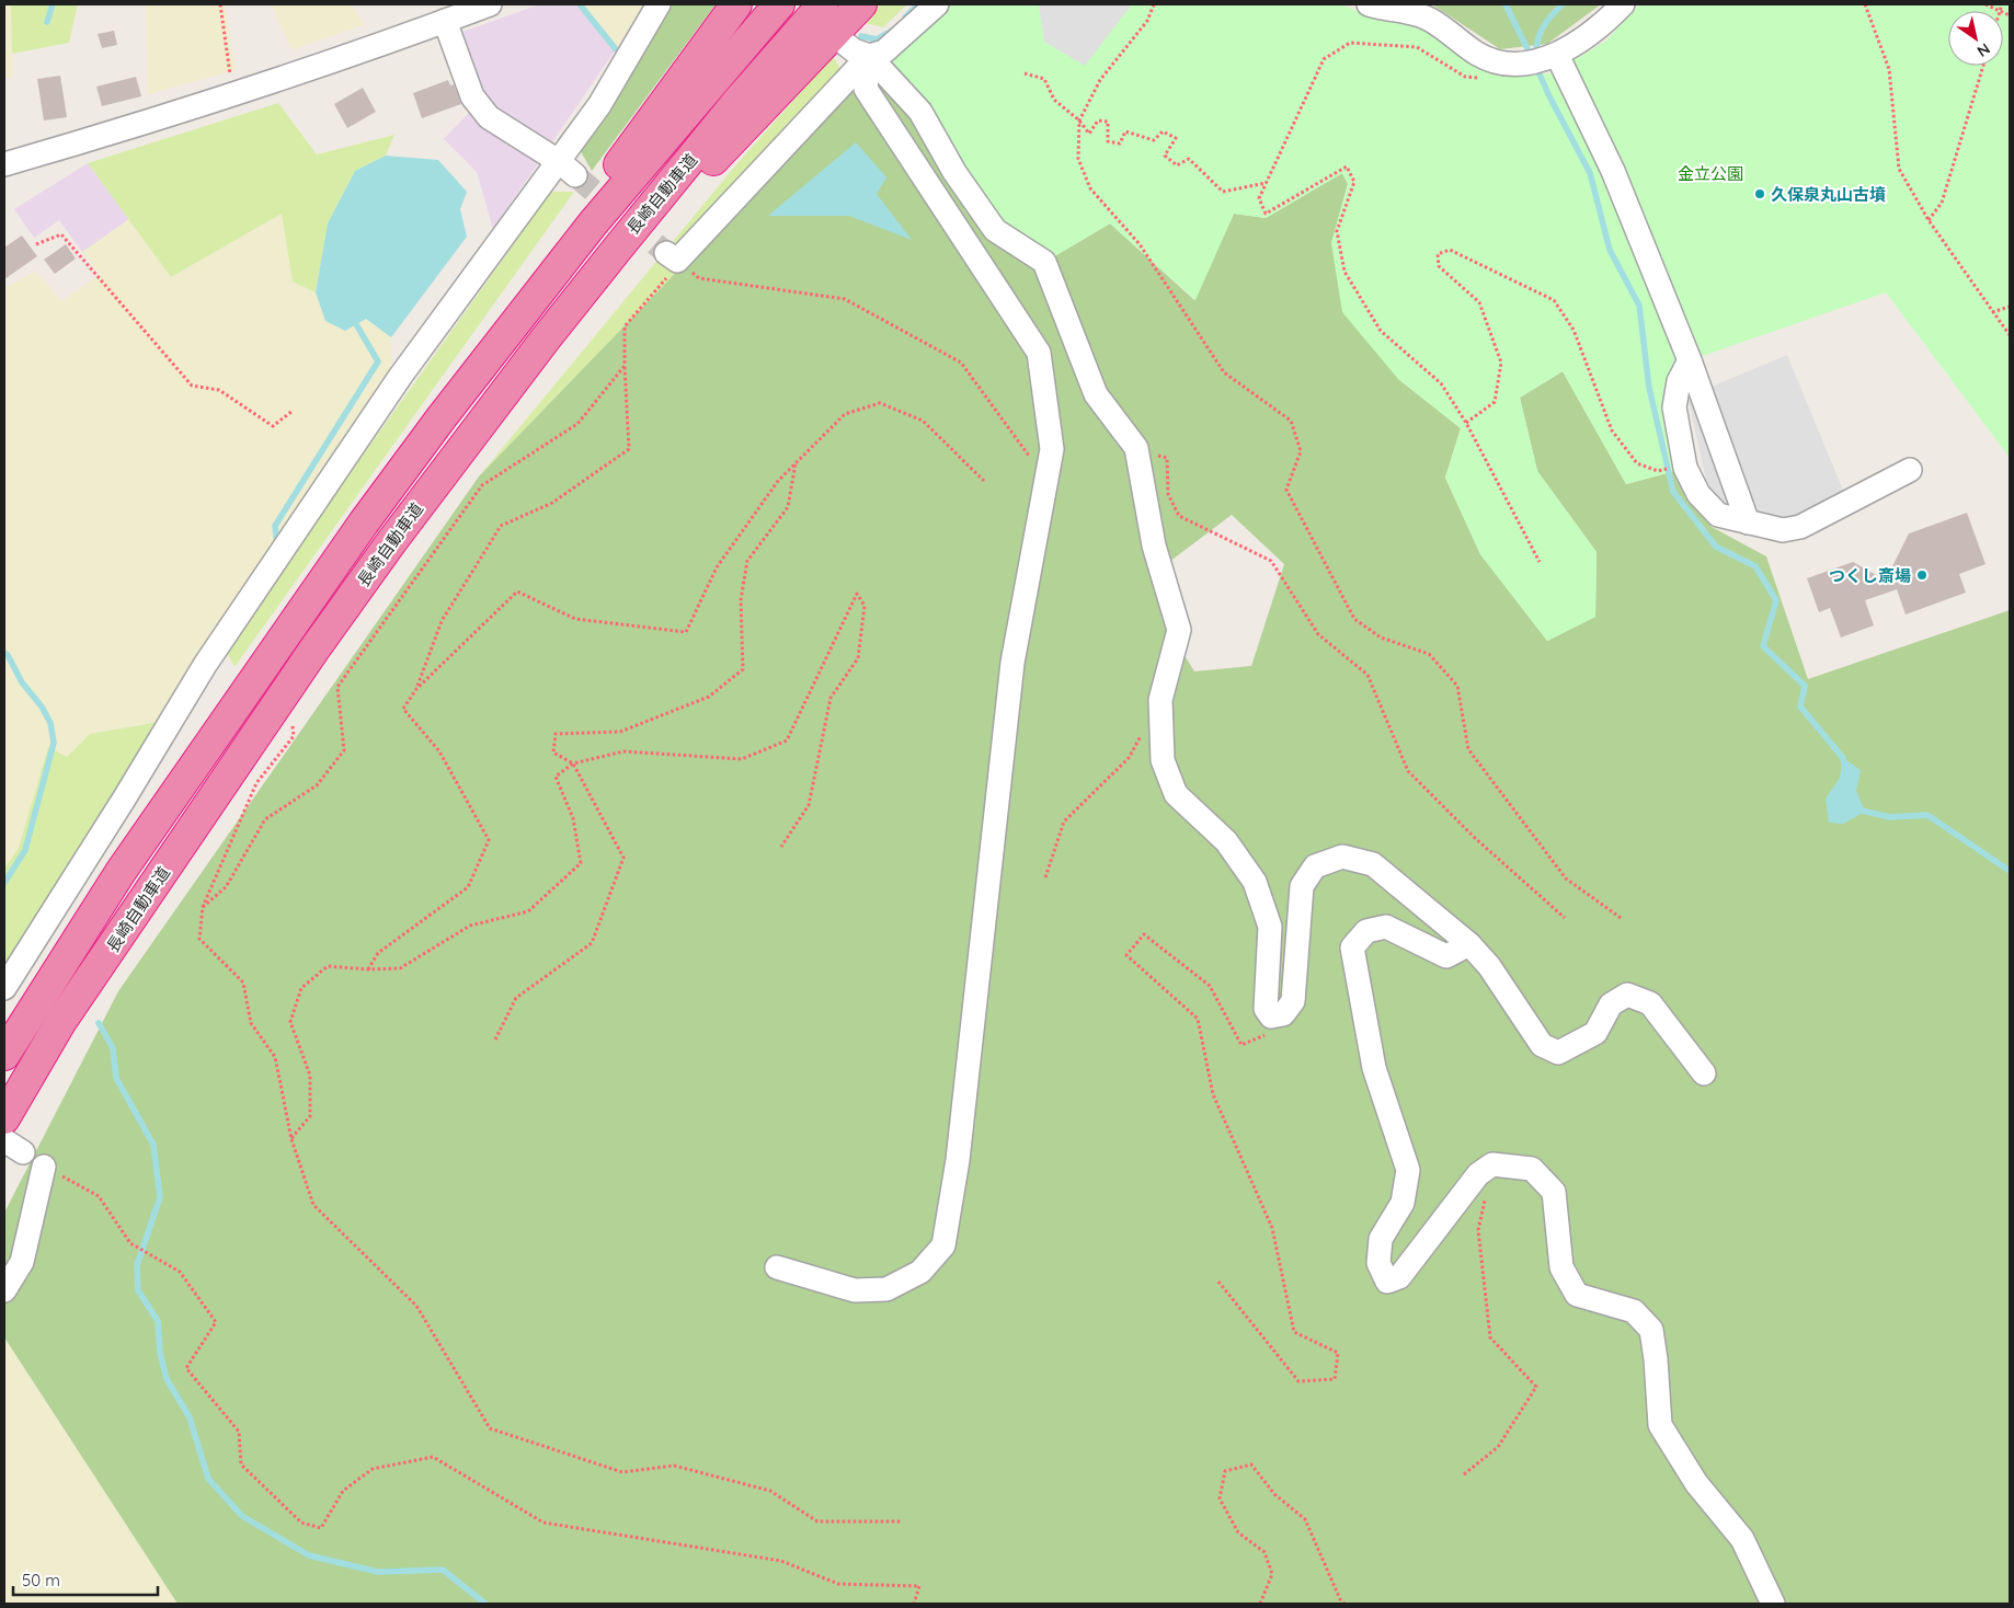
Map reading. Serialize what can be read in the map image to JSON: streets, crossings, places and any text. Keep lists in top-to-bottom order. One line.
{"streets":{"highway":["長崎自動車道"]},"parks":["金立公園"],"places":["久保泉丸山古墳","つくし斎場"],"scale_bar":"50 m","north":"bottom right"}
